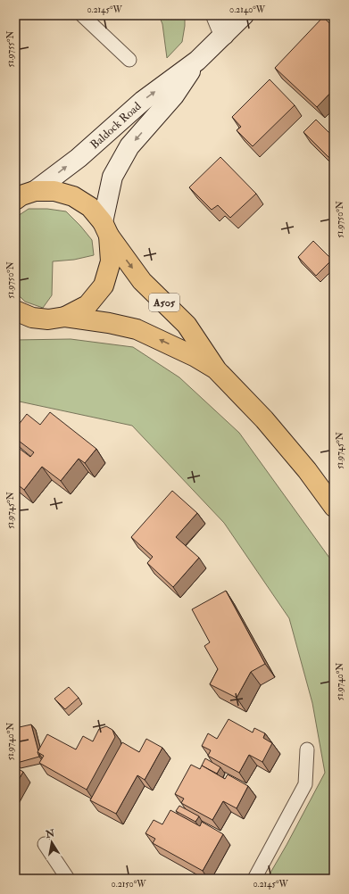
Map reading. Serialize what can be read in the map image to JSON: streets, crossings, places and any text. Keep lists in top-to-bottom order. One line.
{"streets":{"main road":["Baldock Road","A505"]},"crossings":[["Baldock Road","A505"]],"north":"top","coordinates":["0.2145°W","0.2140°W","51.9755°N","51.9750°N","51.9745°N","51.9740°N","0.2150°W"]}
